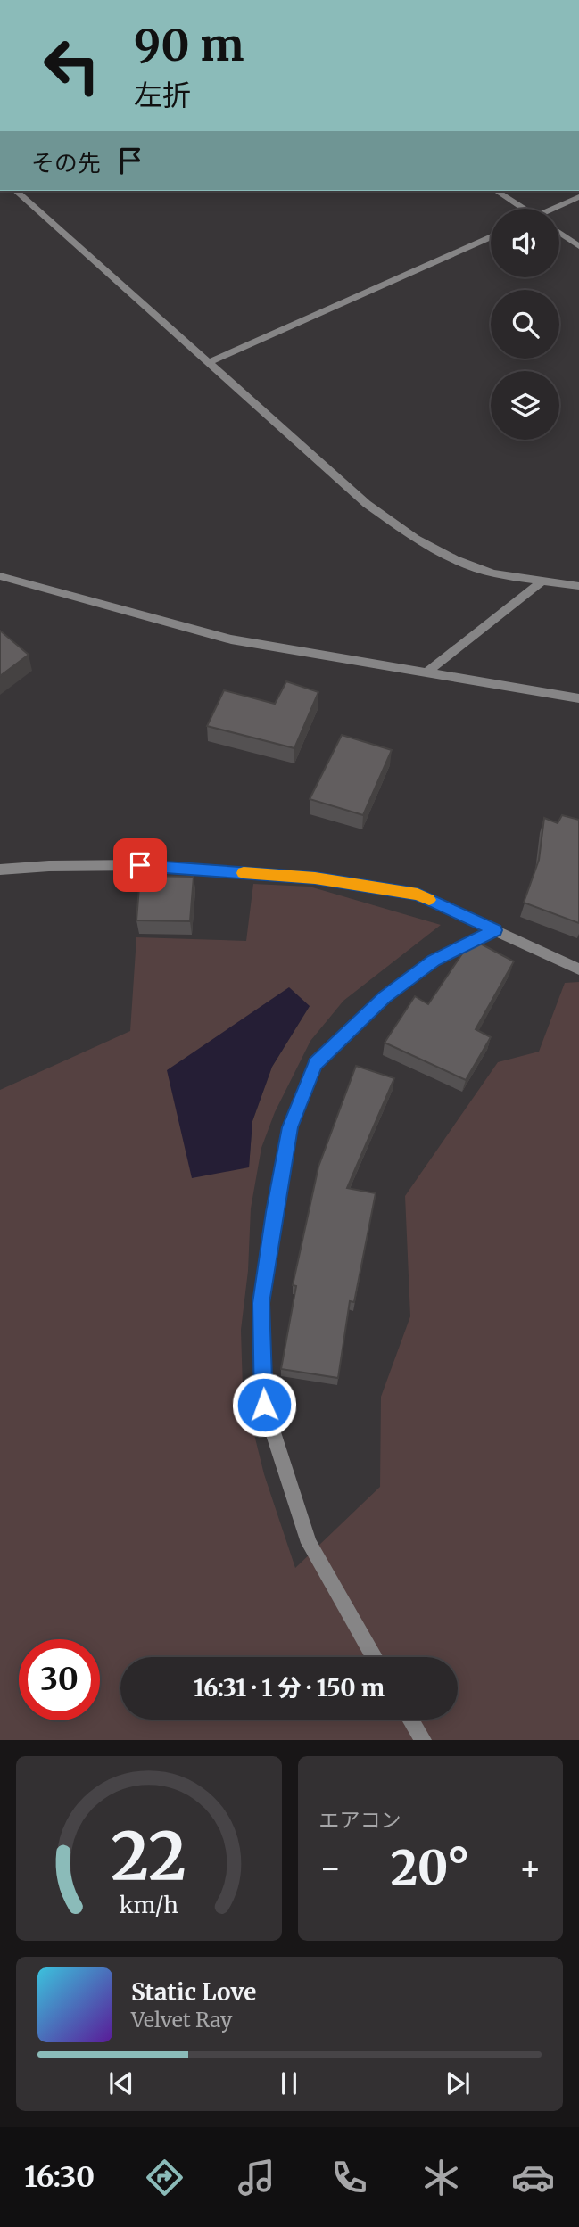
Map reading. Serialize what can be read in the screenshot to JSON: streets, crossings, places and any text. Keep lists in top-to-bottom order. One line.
{"page":{"turn":["90 m","左折"],"then":"その先","limit":"30","trip":"16:31 · 1 分 · 150 m","tile":"エアコン","heat":["−","20°","+"],"song":["Static Love","Velvet Ray"],"tabs":"16:30","gauge":["22","km/h"]}}
